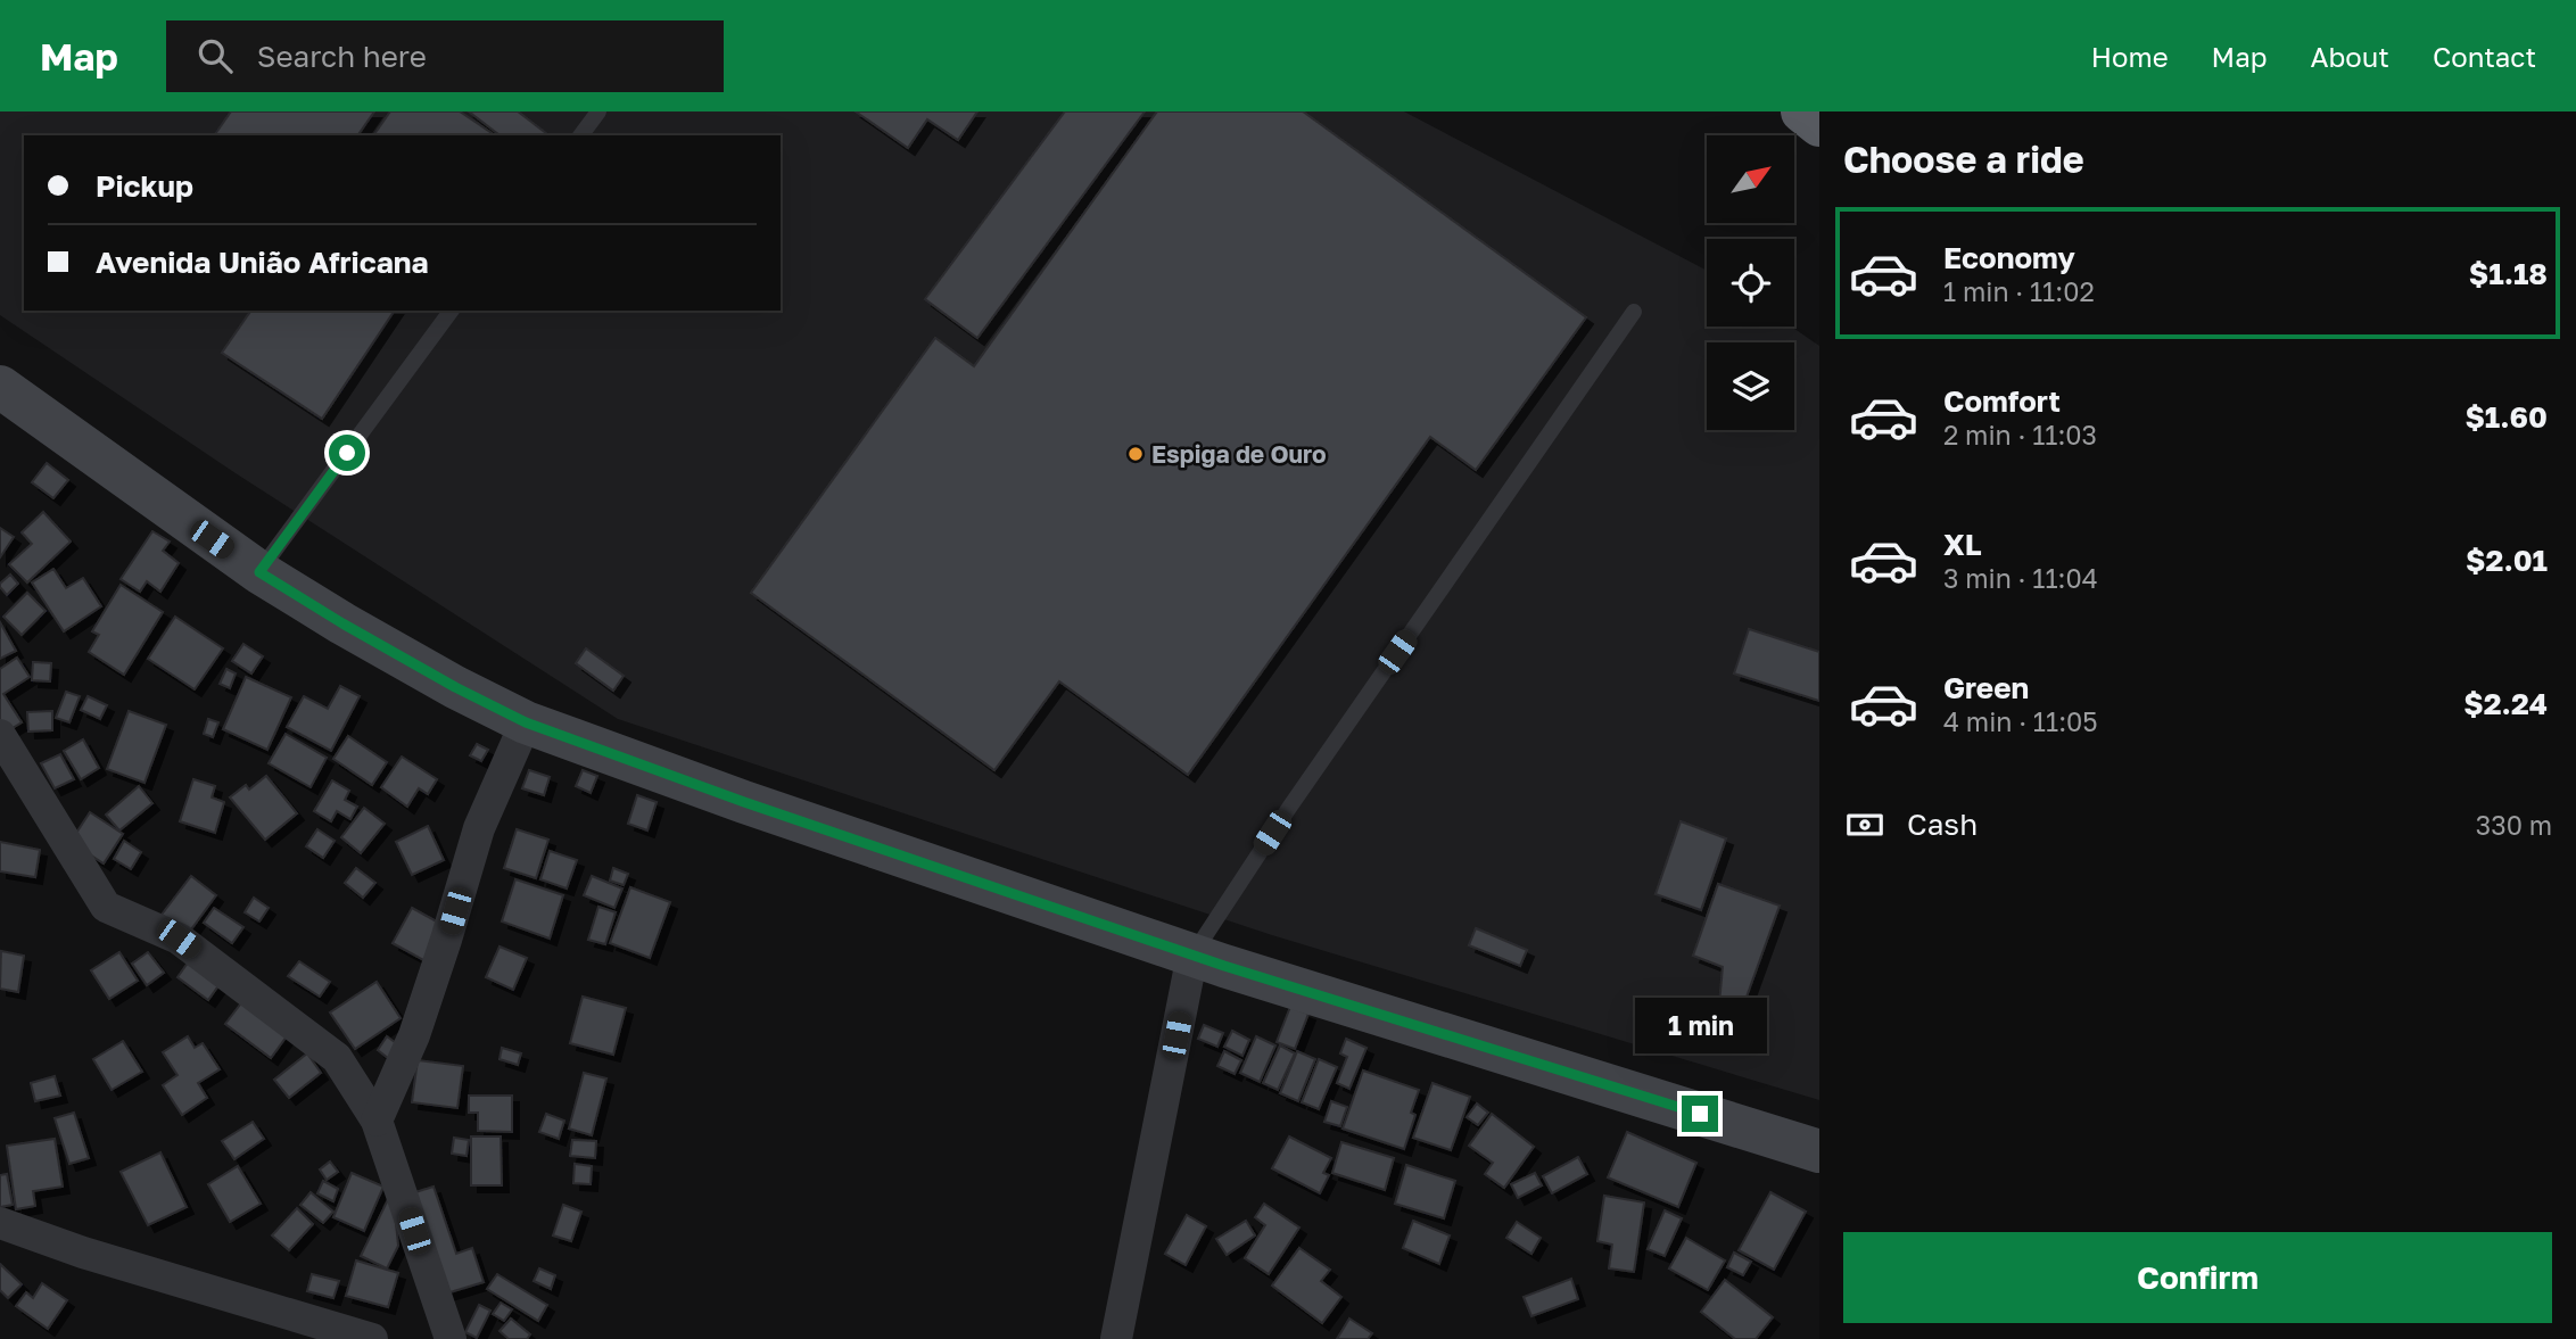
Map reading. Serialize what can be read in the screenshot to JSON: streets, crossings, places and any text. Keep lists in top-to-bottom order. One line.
{"places":["Espiga de Ouro"],"north":"top right","page":{"header":"Map","search":"Search here","nav":["Home","Map","About","Contact"],"heading":"Choose a ride","banner":["Pickup","Avenida União Africana"],"list":[{"name":"Economy","note":"1 min · 11:02","value":"$1.18"},{"name":"Comfort","note":"2 min · 11:03","value":"$1.60"},{"name":"XL","note":"3 min · 11:04","value":"$2.01"},{"name":"Green","note":"4 min · 11:05","value":"$2.24"}],"pay":["Cash","330 m"],"bubble":"1 min","buttons":"Confirm"}}
